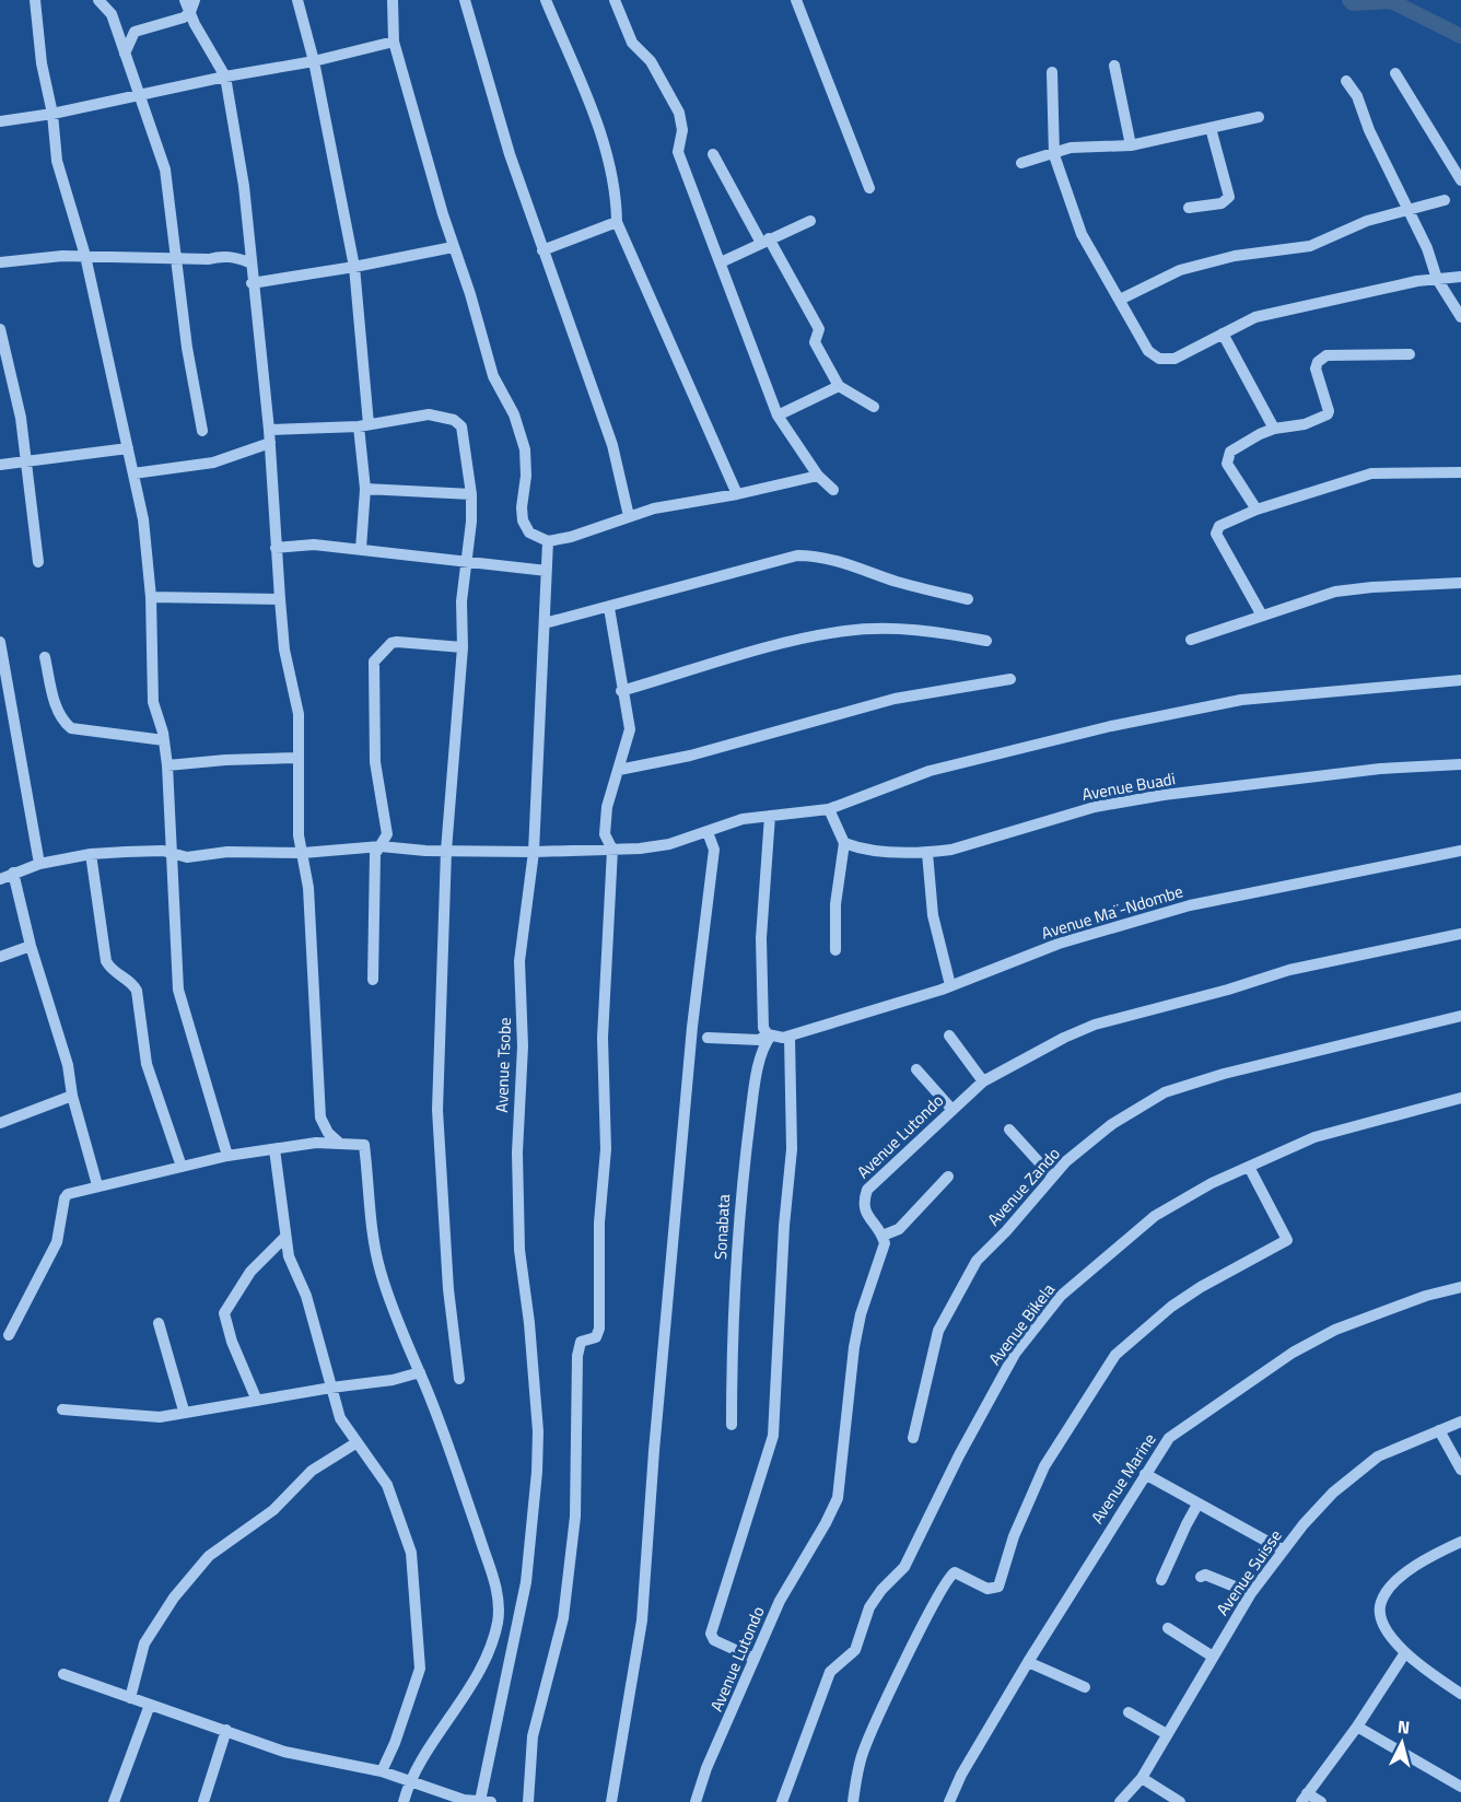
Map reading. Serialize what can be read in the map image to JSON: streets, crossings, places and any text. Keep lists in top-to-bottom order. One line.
{"streets":{"street":["Avenue Buadi","Avenue Ma¨-Ndombe","Avenue Tsobe","Avenue Lutondo","Avenue Zando","Sonabata","Avenue Bikela","Avenue Marine","Avenue Suisse"]},"crossings":[["Avenue Ma¨-Ndombe","Sonabata"]],"north":"top"}
